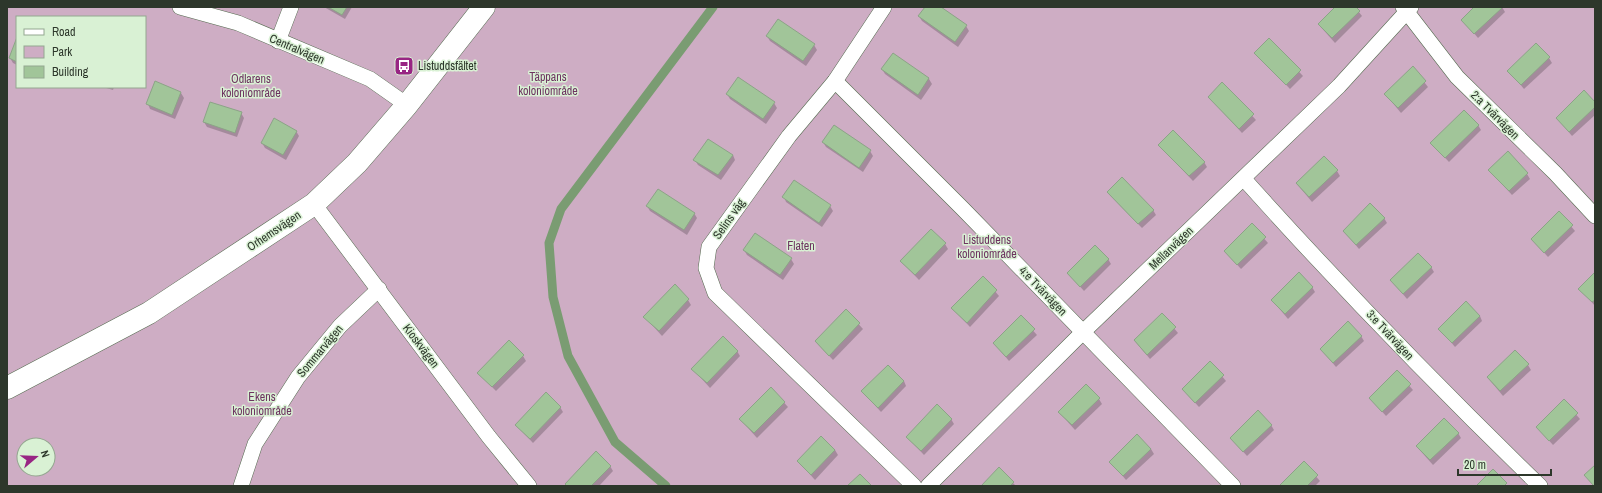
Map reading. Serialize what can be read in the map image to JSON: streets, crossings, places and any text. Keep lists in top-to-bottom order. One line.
{"streets":{"street":["Orhemsvägen"],"lane":["Centralvägen","2:a Tvärvägen","Selins väg","Mellanvägen","4:e Tvärvägen","3:e Tvärvägen","Kioskvägen","Sommarvägen"]},"crossings":[["Centralvägen","Orhemsvägen"],["2:a Tvärvägen","Mellanvägen"],["Selins väg","4:e Tvärvägen"],["Orhemsvägen","Kioskvägen"],["Mellanvägen","4:e Tvärvägen"],["Mellanvägen","3:e Tvärvägen"],["Kioskvägen","Sommarvägen"]],"parks":["Täppans koloniområde","Odlarens koloniområde","Listuddens koloniområde","Flaten","Ekens koloniområde"],"places":{"bus stop":["Listuddsfältet"]},"legend":["Road","Park","Building"],"scale_bar":"20 m","north":"right"}
